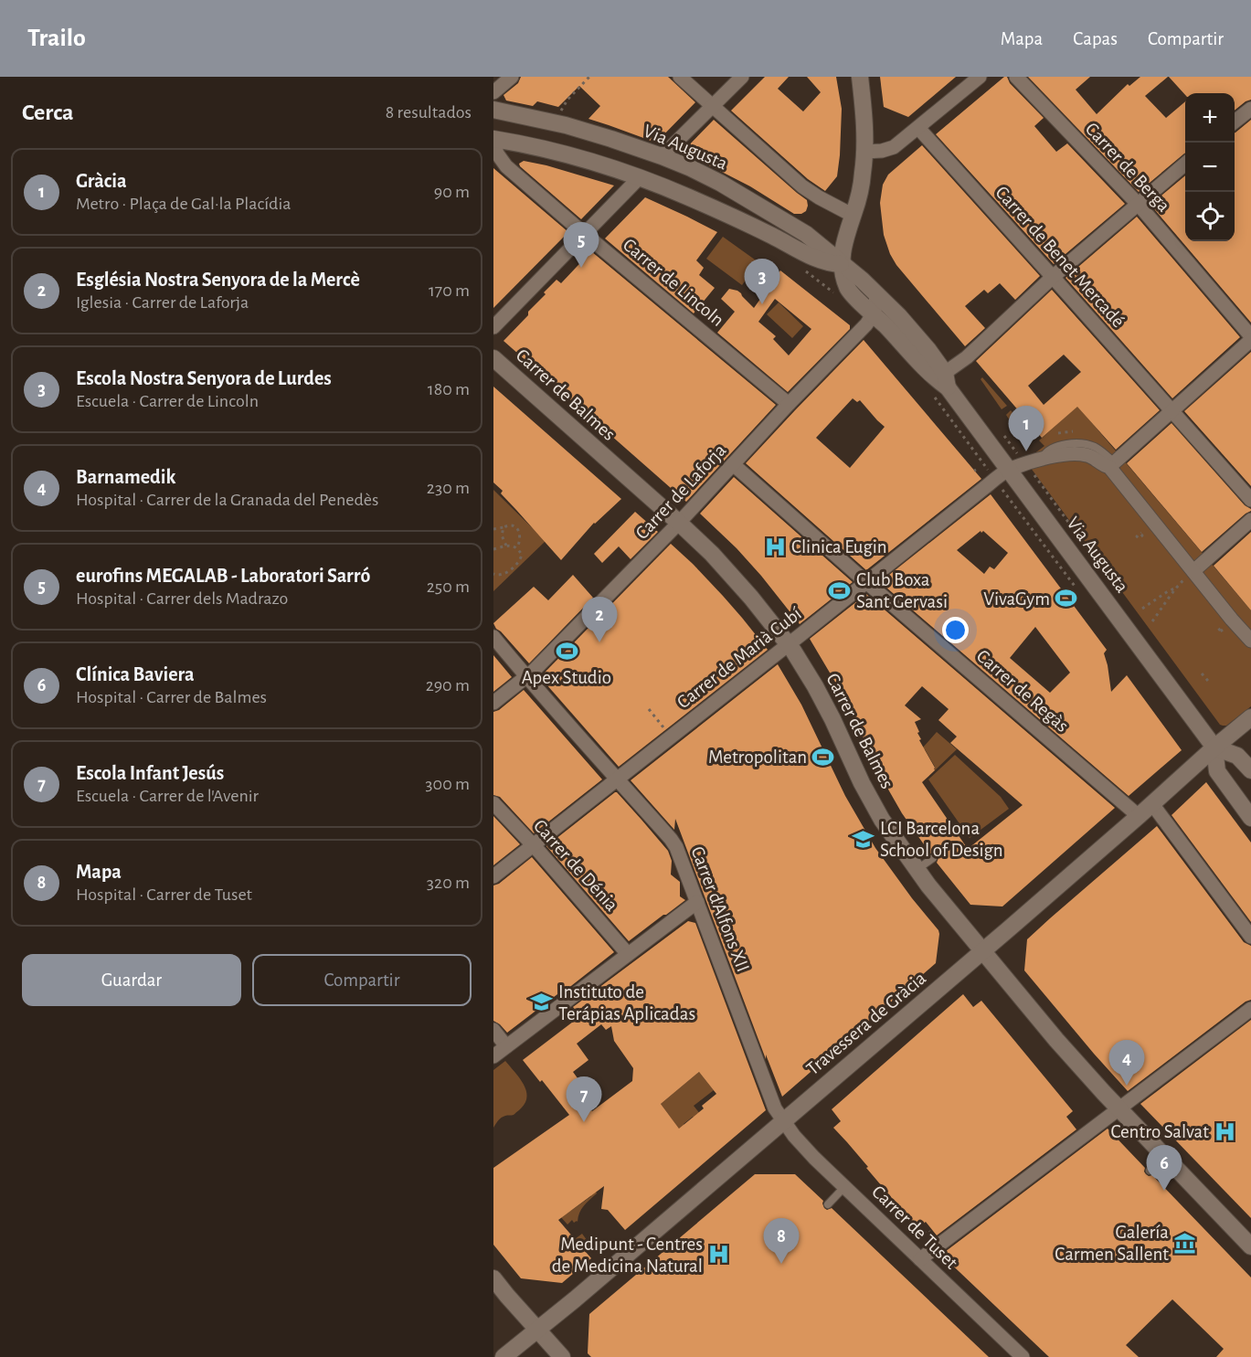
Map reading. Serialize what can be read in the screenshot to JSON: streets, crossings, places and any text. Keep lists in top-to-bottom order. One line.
{"streets":{"main road":["Via Augusta","Carrer de Balmes","Travessera de Gràcia"],"street":["Carrer de Berga","Carrer de Benet Mercadé","Carrer de Lincoln","Carrer de Laforja","Carrer de Marià Cubí","Carrer de Regàs","Carrer de Dénia","Carrer d'Alfons XII","Carrer de Tuset"]},"crossings":[["Via Augusta","Carrer de Lincoln"],["Via Augusta","Carrer de Laforja"],["Via Augusta","Carrer de Marià Cubí"],["Via Augusta","Travessera de Gràcia"],["Carrer de Lincoln","Carrer de Laforja"],["Carrer de Balmes","Carrer de Laforja"],["Carrer de Balmes","Carrer de Marià Cubí"],["Carrer de Balmes","Travessera de Gràcia"],["Carrer de Laforja","Carrer de Regàs"],["Carrer de Laforja","Carrer d'Alfons XII"],["Carrer de Marià Cubí","Carrer de Regàs"],["Carrer de Marià Cubí","Carrer de Dénia"],["Carrer de Marià Cubí","Carrer d'Alfons XII"],["Carrer de Regàs","Travessera de Gràcia"],["Carrer d'Alfons XII","Travessera de Gràcia"],["Carrer d'Alfons XII","Carrer de Tuset"],["Travessera de Gràcia","Carrer de Tuset"]],"places":{"hospital":["Clinica Eugin","Centro Salvat","Medipunt - Centres de Medicina Natural"],"sports":["Club Boxa Sant Gervasi","VivaGym","Apex Studio","Metropolitan"],"school or university":["LCI Barcelona School of Design","Instituto de Terápias Aplicadas"],"museum":["Galería Carmen Sallent"]},"page":{"header":"Trailo","nav":["Mapa","Capas","Compartir"],"heading":["Cerca","8 resultados"],"map_buttons":["+","−"],"list":[{"mark":"1","name":"Gràcia","note":"Metro · Plaça de Gal·la Placídia","value":"90 m"},{"mark":"2","name":"Església Nostra Senyora de la Mercè","note":"Iglesia · Carrer de Laforja","value":"170 m"},{"mark":"3","name":"Escola Nostra Senyora de Lurdes","note":"Escuela · Carrer de Lincoln","value":"180 m"},{"mark":"4","name":"Barnamedik","note":"Hospital · Carrer de la Granada del Penedès","value":"230 m"},{"mark":"5","name":"eurofins MEGALAB - Laboratori Sarró","note":"Hospital · Carrer dels Madrazo","value":"250 m"},{"mark":"6","name":"Clínica Baviera","note":"Hospital · Carrer de Balmes","value":"290 m"},{"mark":"7","name":"Escola Infant Jesús","note":"Escuela · Carrer de l'Avenir","value":"300 m"},{"mark":"8","name":"Mapa","note":"Hospital · Carrer de Tuset","value":"320 m"}],"pins":["5","3","1","2","4","7","6","8"],"buttons":["Guardar","Compartir"]}}
